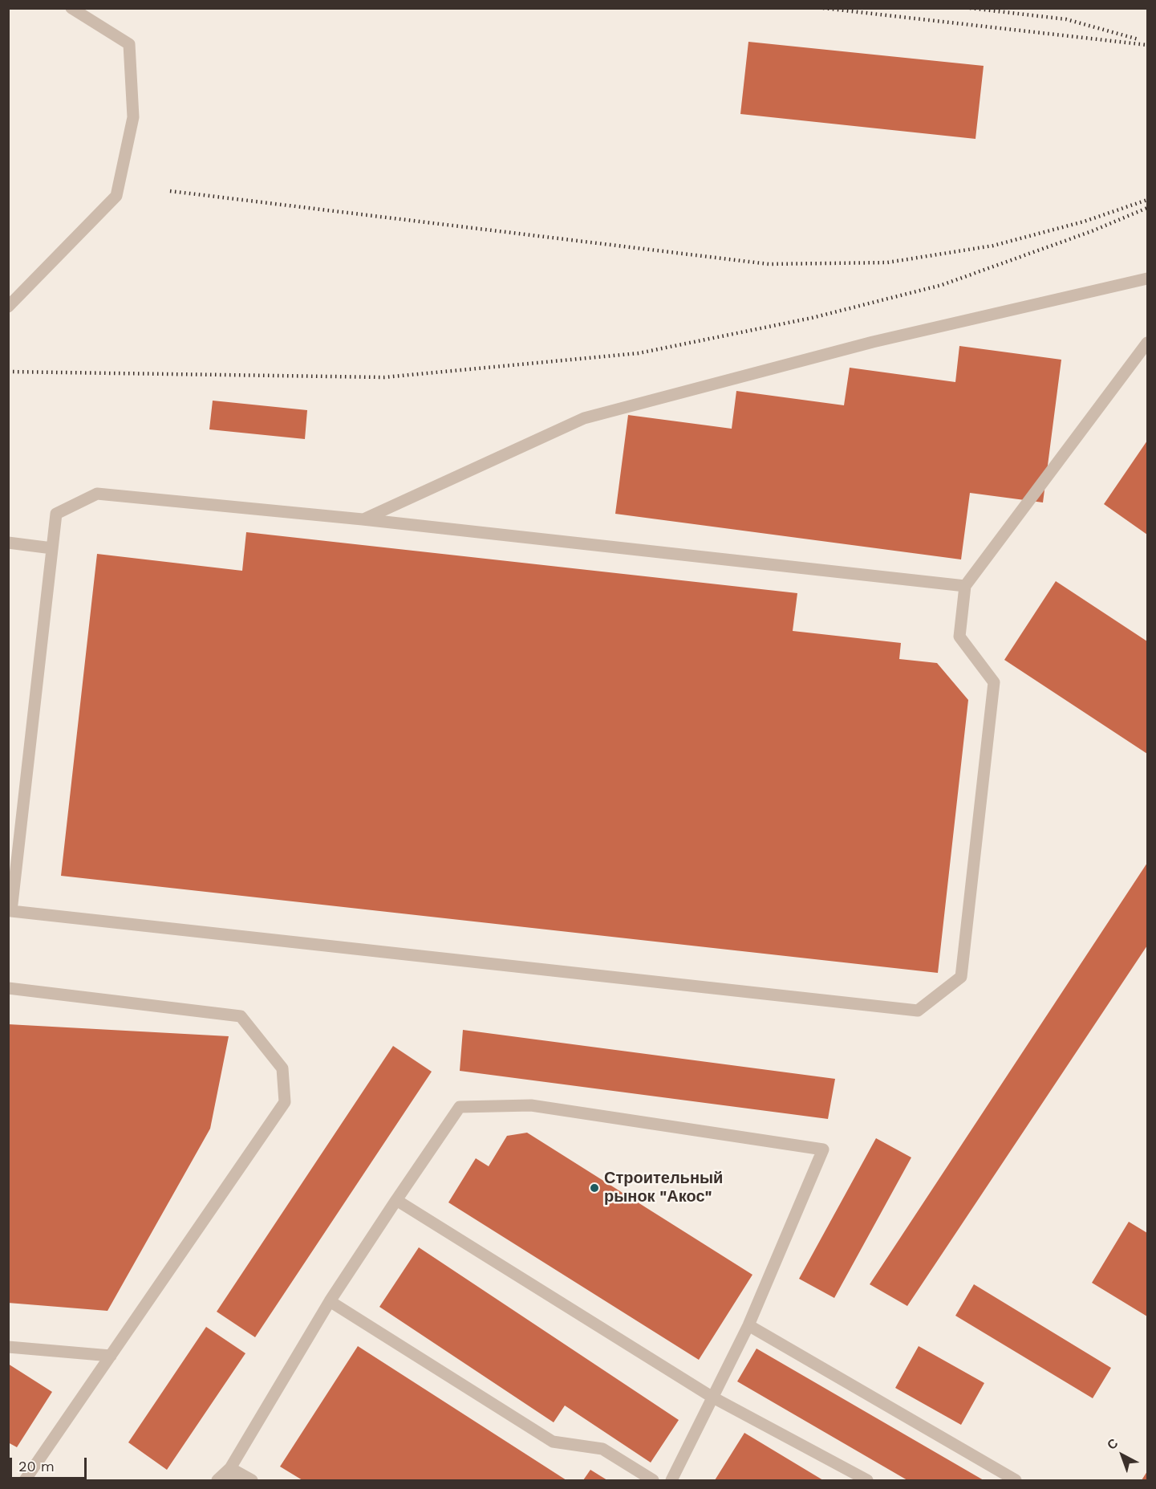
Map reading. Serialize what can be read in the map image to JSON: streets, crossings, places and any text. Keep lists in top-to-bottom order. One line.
{"places":["Строительный рынок \"Акос\""],"scale_bar":"20 m","north":"top left"}
